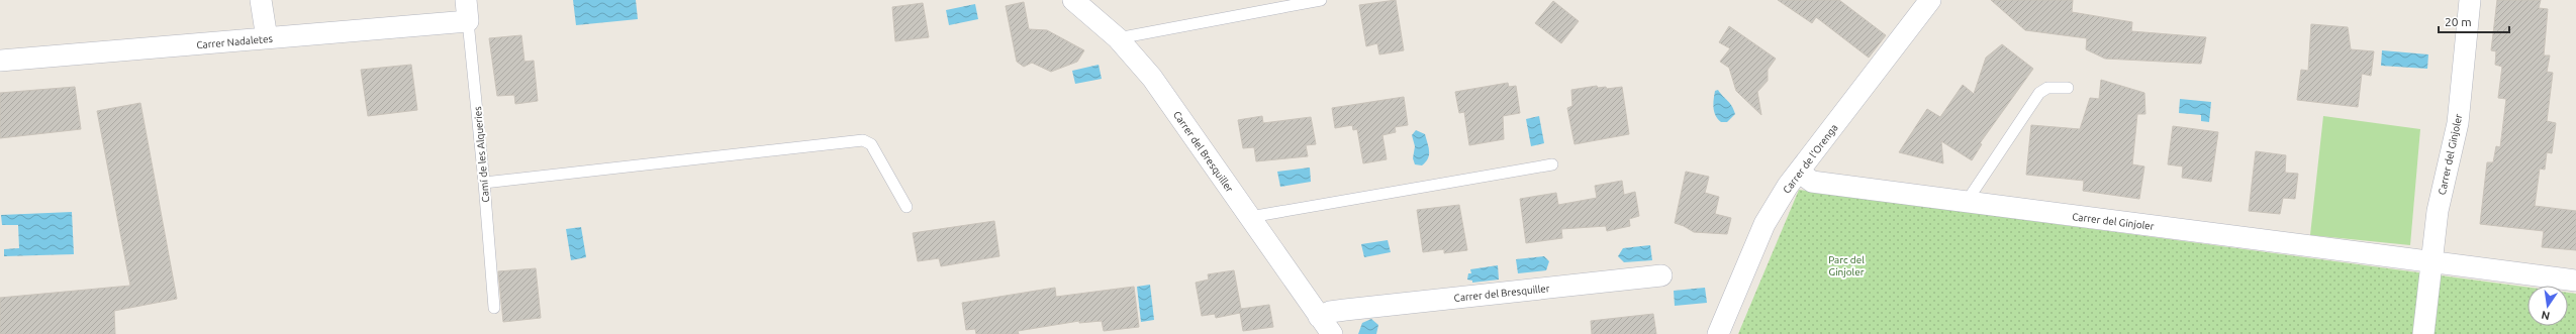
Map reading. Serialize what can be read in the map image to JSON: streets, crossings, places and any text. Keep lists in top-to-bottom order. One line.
{"streets":{"street":["Carrer Nadaletes","Carrer del Bresquiller","Camí de les Alqueries","Carrer del Ginjoler","Carrer de l'Orenga"]},"crossings":[["Carrer Nadaletes","Camí de les Alqueries"],["Carrer del Ginjoler","Carrer de l'Orenga"]],"parks":["Parc del Ginjoler"],"scale_bar":"20 m","north":"bottom"}
